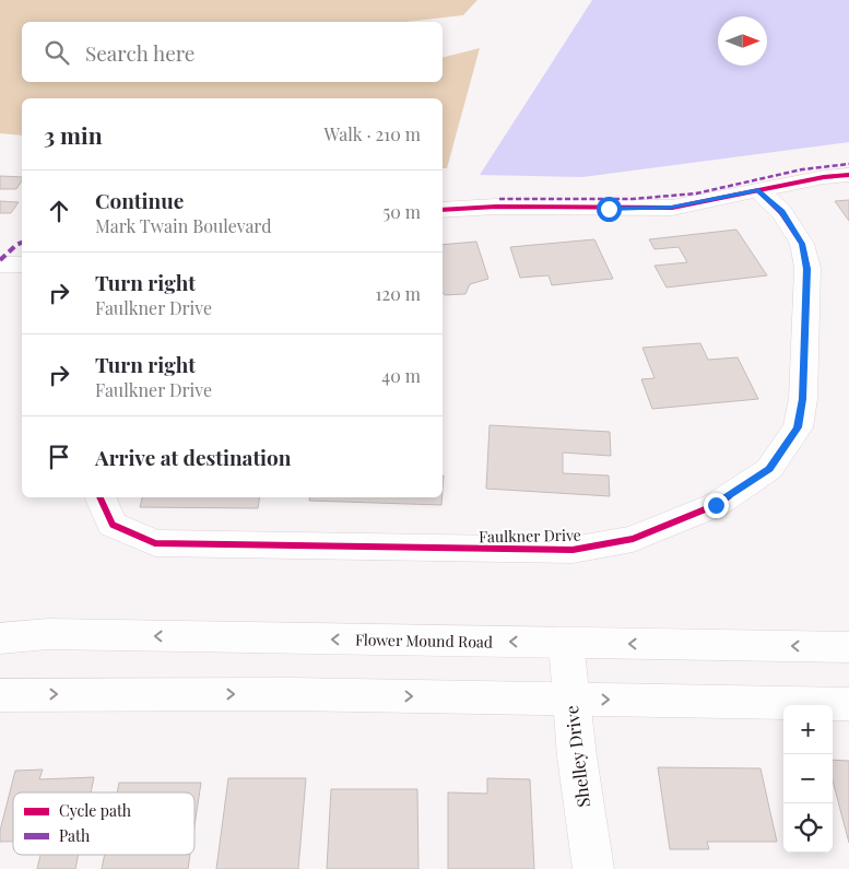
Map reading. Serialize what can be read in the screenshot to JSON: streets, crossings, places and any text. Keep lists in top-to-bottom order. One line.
{"streets":{"street":["Faulkner Drive","Flower Mound Road","Shelley Drive"]},"crossings":[["Flower Mound Road","Shelley Drive"]],"legend":["Cycle path","Path"],"north":"right","page":{"search":"Search here","heading":["3 min","Walk · 210 m"],"list":[["Continue","Mark Twain Boulevard","50 m"],["Turn right","Faulkner Drive","120 m"],["Turn right","Faulkner Drive","40 m"],"Arrive at destination"],"map_buttons":["+","−"]}}
